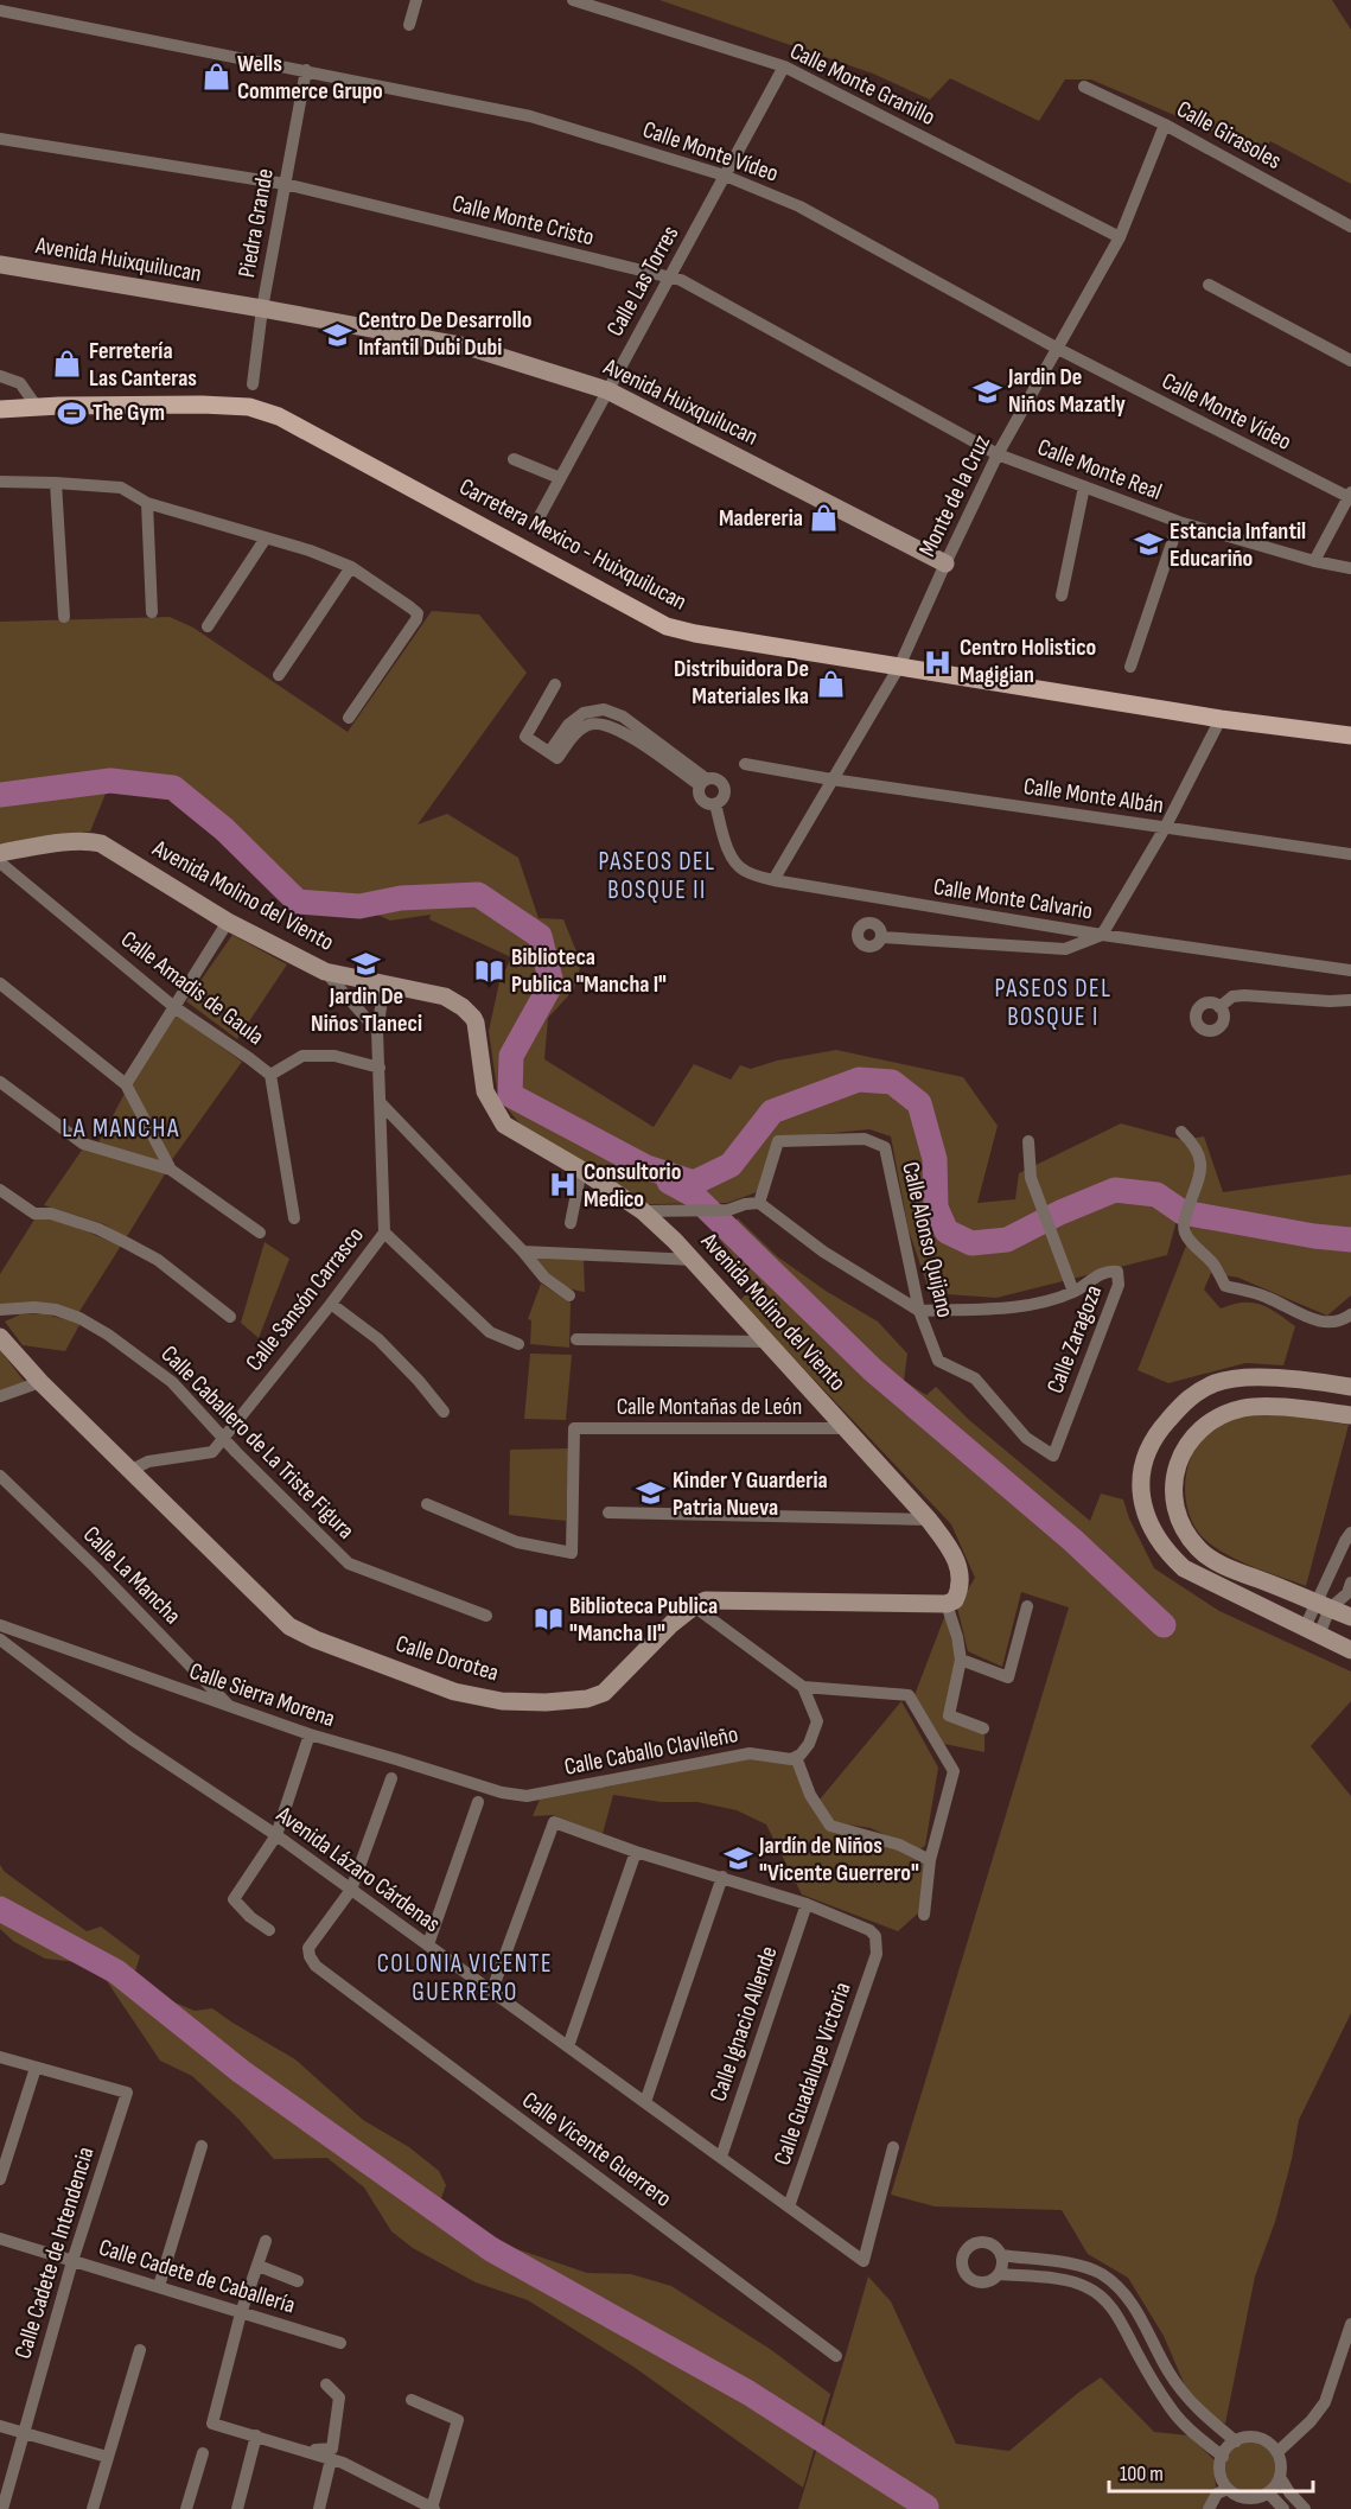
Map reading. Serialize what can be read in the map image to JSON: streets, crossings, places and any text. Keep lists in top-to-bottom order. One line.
{"streets":{"main road":["Carretera Mexico - Huixquilucan"],"street":["Calle Monte Granillo","Calle Girasoles","Calle Monte Vídeo","Calle Monte Cristo","Piedra Grande","Avenida Huixquilucan","Calle Las Torres","Calle Monte Real","Monte de la Cruz","Calle Monte Albán","Avenida Molino del Viento","Calle Monte Calvario","Calle Amadis de Gaula","Calle Alonso Quijano","Calle Sansón Carrasco","Calle Zaragoza","Calle Montañas de León","Calle Caballero de La Triste Figura","Calle La Mancha","Calle Dorotea","Calle Sierra Morena","Calle Caballo Clavileño","Avenida Lázaro Cárdenas","Calle Ignacio Allende","Calle Guadalupe Victoria","Calle Vicente Guerrero","Calle Cadete de Intendencia","Calle Cadete de Caballería"]},"crossings":[["Calle Monte Granillo","Calle Las Torres"],["Calle Monte Granillo","Monte de la Cruz"],["Calle Girasoles","Monte de la Cruz"],["Calle Monte Vídeo","Piedra Grande"],["Calle Monte Vídeo","Calle Las Torres"],["Calle Monte Vídeo","Monte de la Cruz"],["Calle Monte Cristo","Piedra Grande"],["Calle Monte Cristo","Calle Las Torres"],["Calle Monte Cristo","Calle Monte Real"],["Calle Monte Cristo","Monte de la Cruz"],["Piedra Grande","Avenida Huixquilucan"],["Avenida Huixquilucan","Calle Las Torres"],["Avenida Huixquilucan","Monte de la Cruz"],["Calle Monte Real","Monte de la Cruz"],["Monte de la Cruz","Carretera Mexico - Huixquilucan"],["Monte de la Cruz","Calle Monte Albán"],["Monte de la Cruz","Calle Monte Calvario"],["Avenida Molino del Viento","Calle Sansón Carrasco"],["Avenida Molino del Viento","Calle Montañas de León"],["Calle Amadis de Gaula","Calle Sansón Carrasco"],["Calle Alonso Quijano","Calle Zaragoza"],["Calle Sansón Carrasco","Calle Caballero de La Triste Figura"],["Calle Sansón Carrasco","Calle Dorotea"],["Calle La Mancha","Calle Sierra Morena"],["Calle Sierra Morena","Calle Caballo Clavileño"],["Avenida Lázaro Cárdenas","Calle Ignacio Allende"],["Avenida Lázaro Cárdenas","Calle Guadalupe Victoria"],["Avenida Lázaro Cárdenas","Calle Vicente Guerrero"],["Calle Ignacio Allende","Calle Guadalupe Victoria"],["Calle Cadete de Intendencia","Calle Cadete de Caballería"]],"districts":["PASEOS DEL BOSQUE II","PASEOS DEL BOSQUE I","LA MANCHA","COLONIA VICENTE GUERRERO"],"places":{"shop":["Wells Commerce Grupo","Ferretería Las Canteras","Madereria","Distribuidora De Materiales Ika"],"school or university":["Centro De Desarrollo Infantil Dubi Dubi","Jardin De Niños Mazatly","Estancia Infantil Educariño","Jardin De Niños Tlaneci","Kinder Y Guarderia Patria Nueva","Jardín de Niños \"Vicente Guerrero\""],"sports":["The Gym"],"hospital":["Centro Holistico Magigian","Consultorio Medico"],"library":["Biblioteca Publica \"Mancha I\"","Biblioteca Publica \"Mancha II\""]},"scale_bar":"100 m"}
